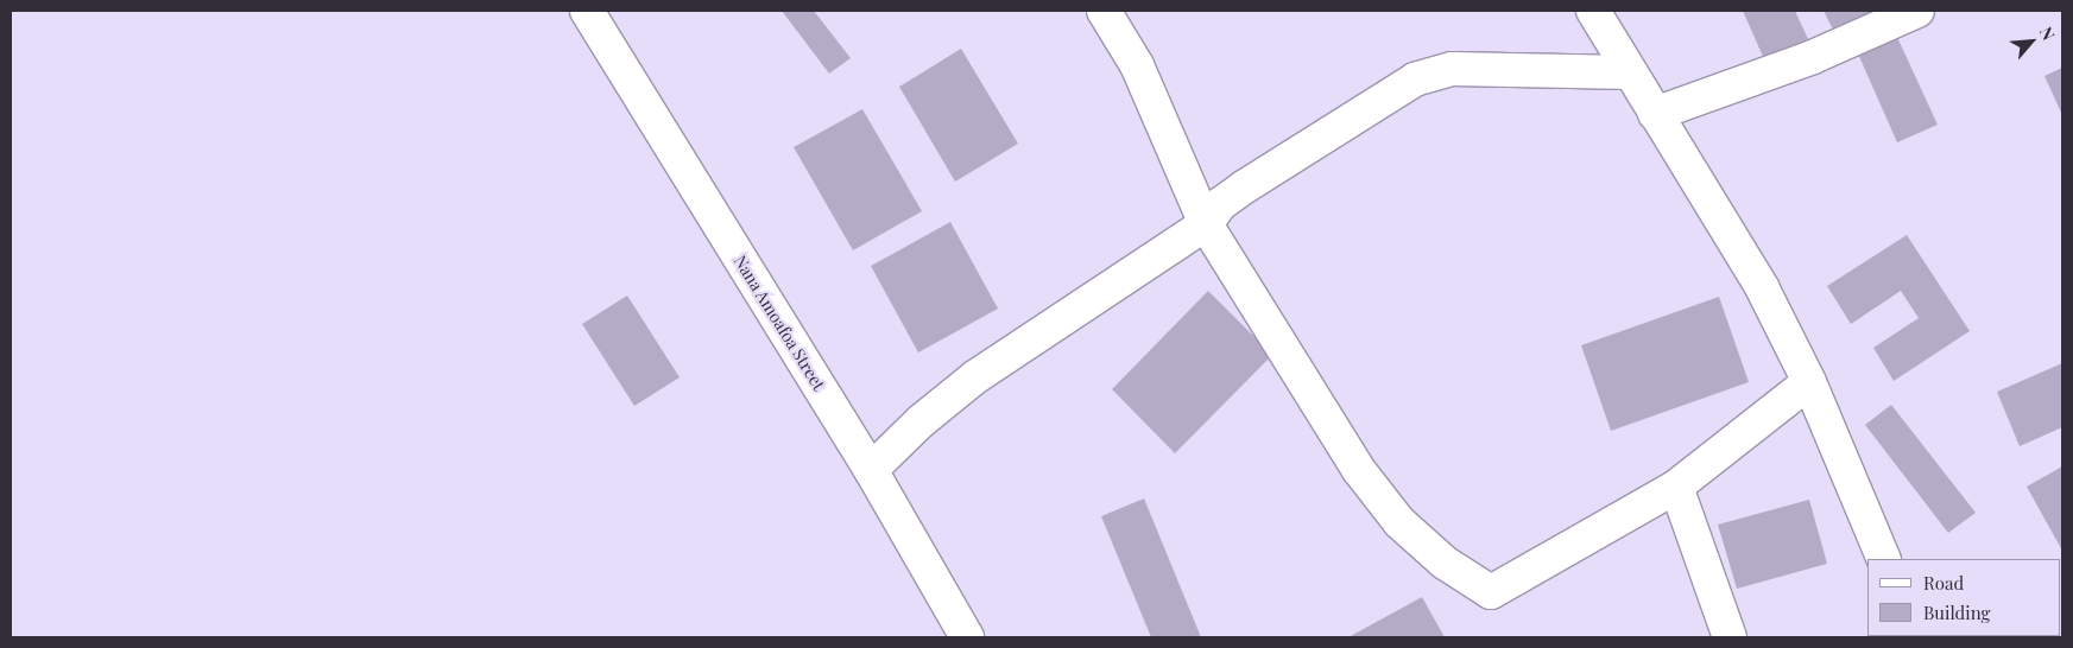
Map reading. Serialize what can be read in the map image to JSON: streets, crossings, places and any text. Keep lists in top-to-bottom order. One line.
{"streets":{"street":["Nana Amoafoa Street"]},"legend":["Road","Building"],"north":"top right"}
